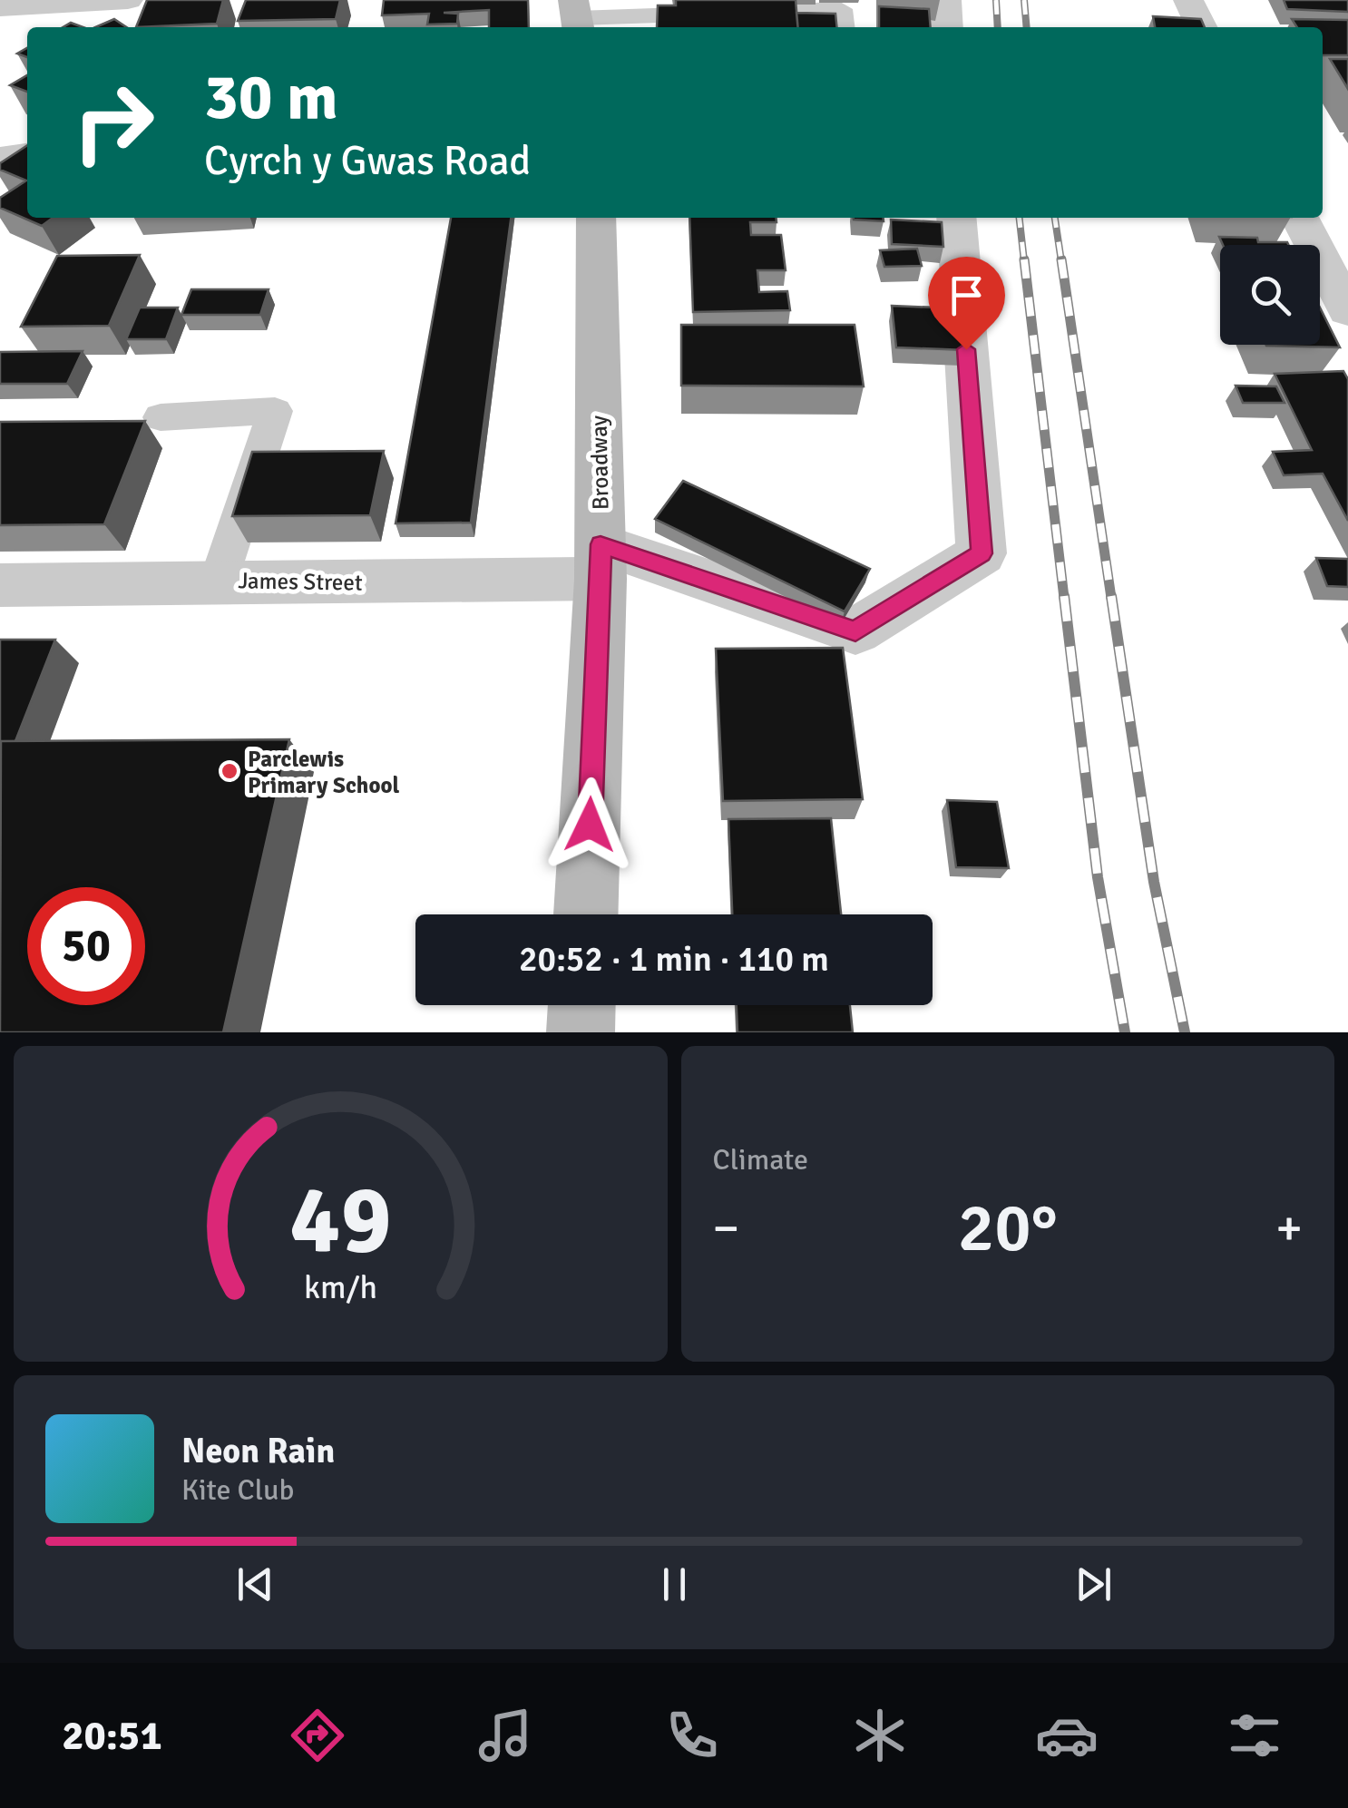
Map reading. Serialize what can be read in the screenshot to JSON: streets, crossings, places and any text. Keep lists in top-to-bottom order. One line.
{"streets":{"main road":["Broadway"],"street":["James Street"]},"crossings":[["Broadway","James Street"]],"places":["Parclewis Primary School"],"page":{"turn":["30 m","Cyrch y Gwas Road"],"limit":"50","trip":"20:52 · 1 min · 110 m","tile":"Climate","heat":["−","20°","+"],"song":["Neon Rain","Kite Club"],"tabs":"20:51","gauge":["49","km/h"]}}
